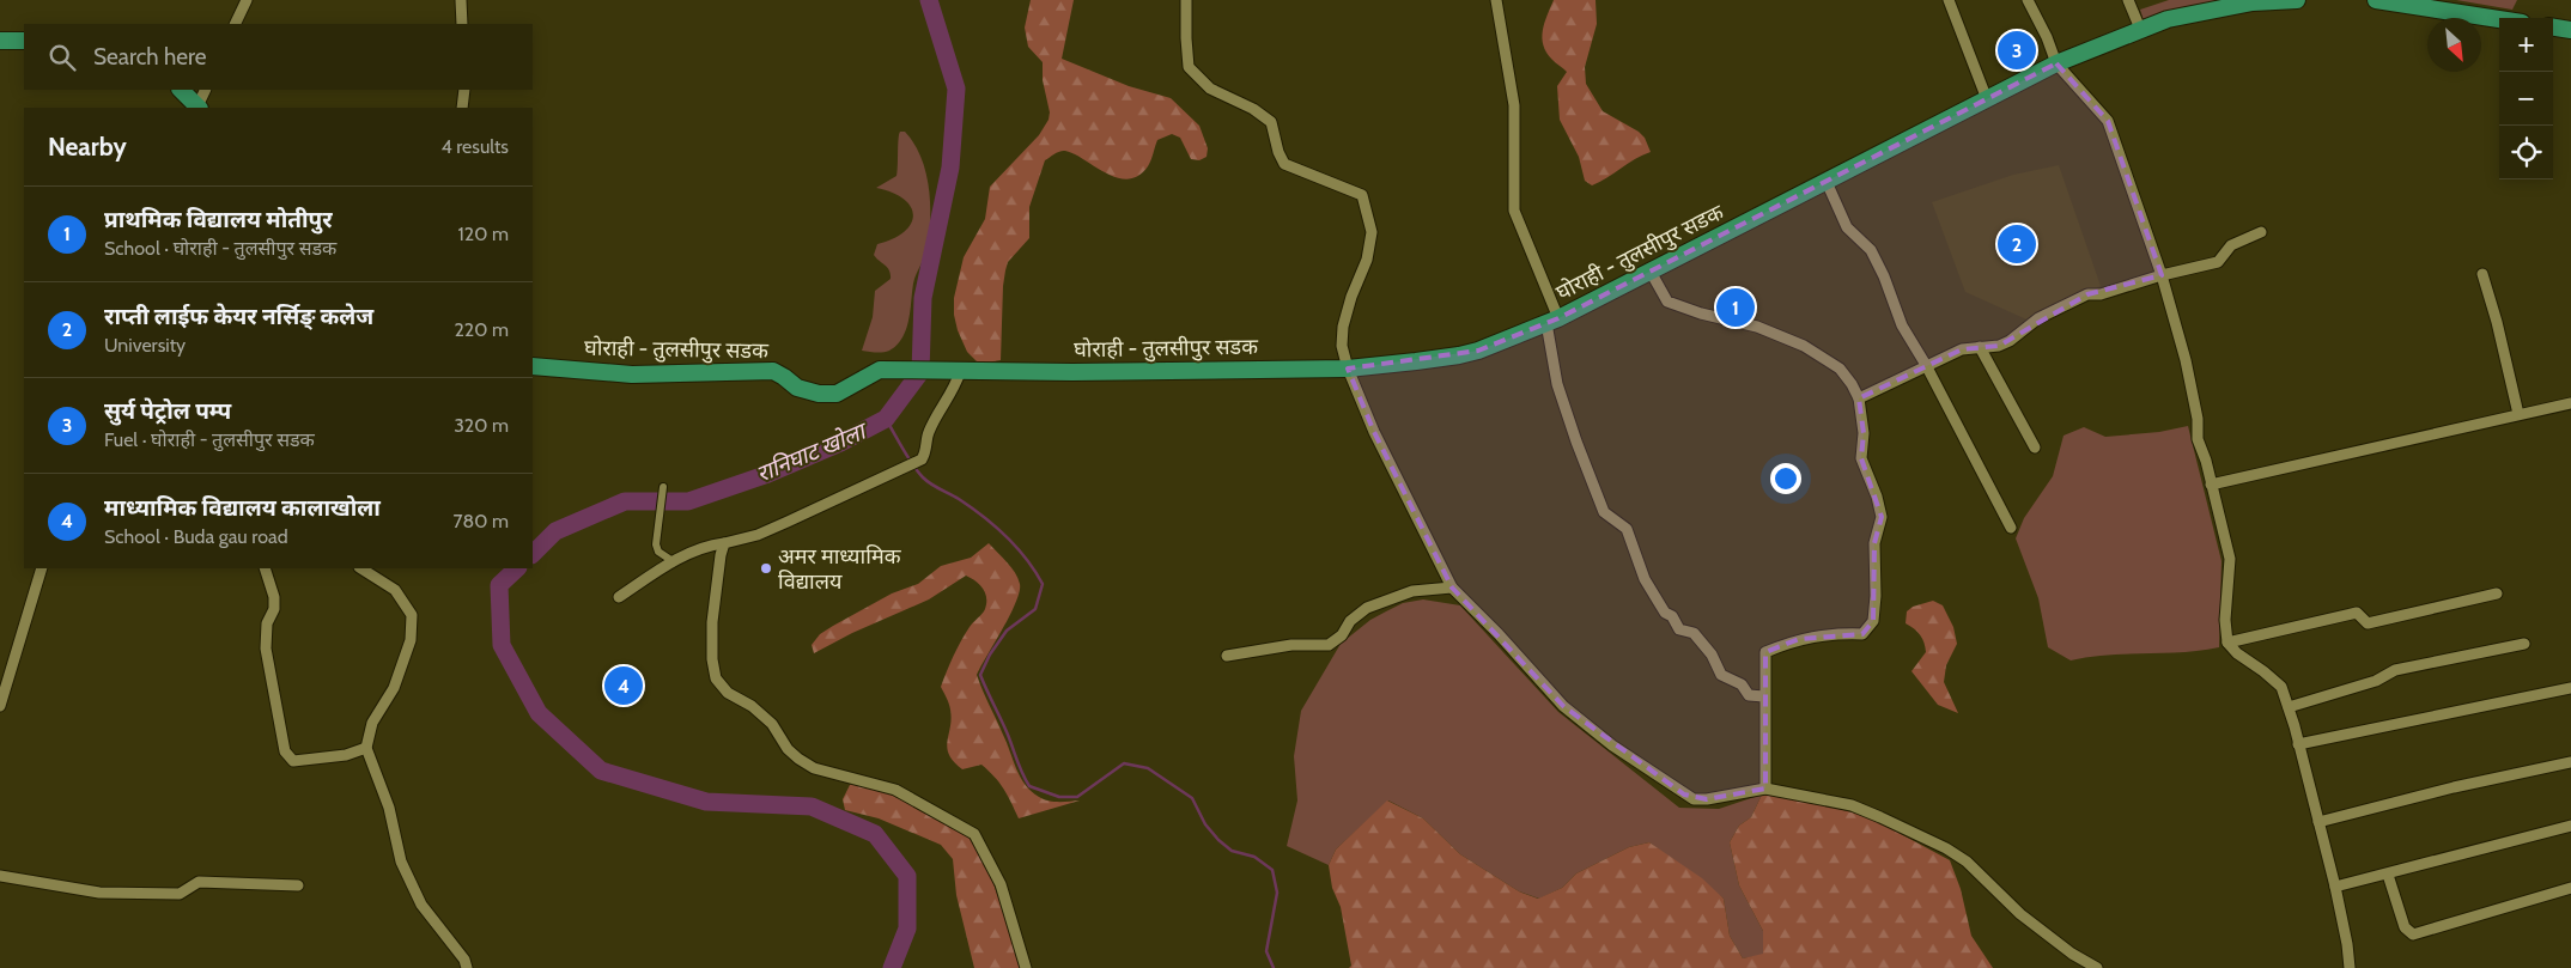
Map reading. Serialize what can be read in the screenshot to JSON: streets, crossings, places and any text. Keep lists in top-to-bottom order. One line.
{"streets":{"main road":["घोराही - तुलसीपुर सडक"]},"water":["रानिघाट खोला"],"places":["अमर माध्यामिक विद्यालय"],"north":"bottom right","page":{"map_buttons":["+","−"],"search":"Search here","pins":["3","2","1","4"],"heading":["Nearby","4 results"],"list":[{"mark":"1","name":"प्राथमिक विद्यालय मोतीपुर","note":"School · घोराही - तुलसीपुर सडक","value":"120 m"},{"mark":"2","name":"राप्ती लाईफ केयर नर्सिङ् कलेज","note":"University","value":"220 m"},{"mark":"3","name":"सुर्य पेट्रोल पम्प","note":"Fuel · घोराही - तुलसीपुर सडक","value":"320 m"},{"mark":"4","name":"माध्यामिक विद्यालय कालाखोला","note":"School · Buda gau road","value":"780 m"}]}}
